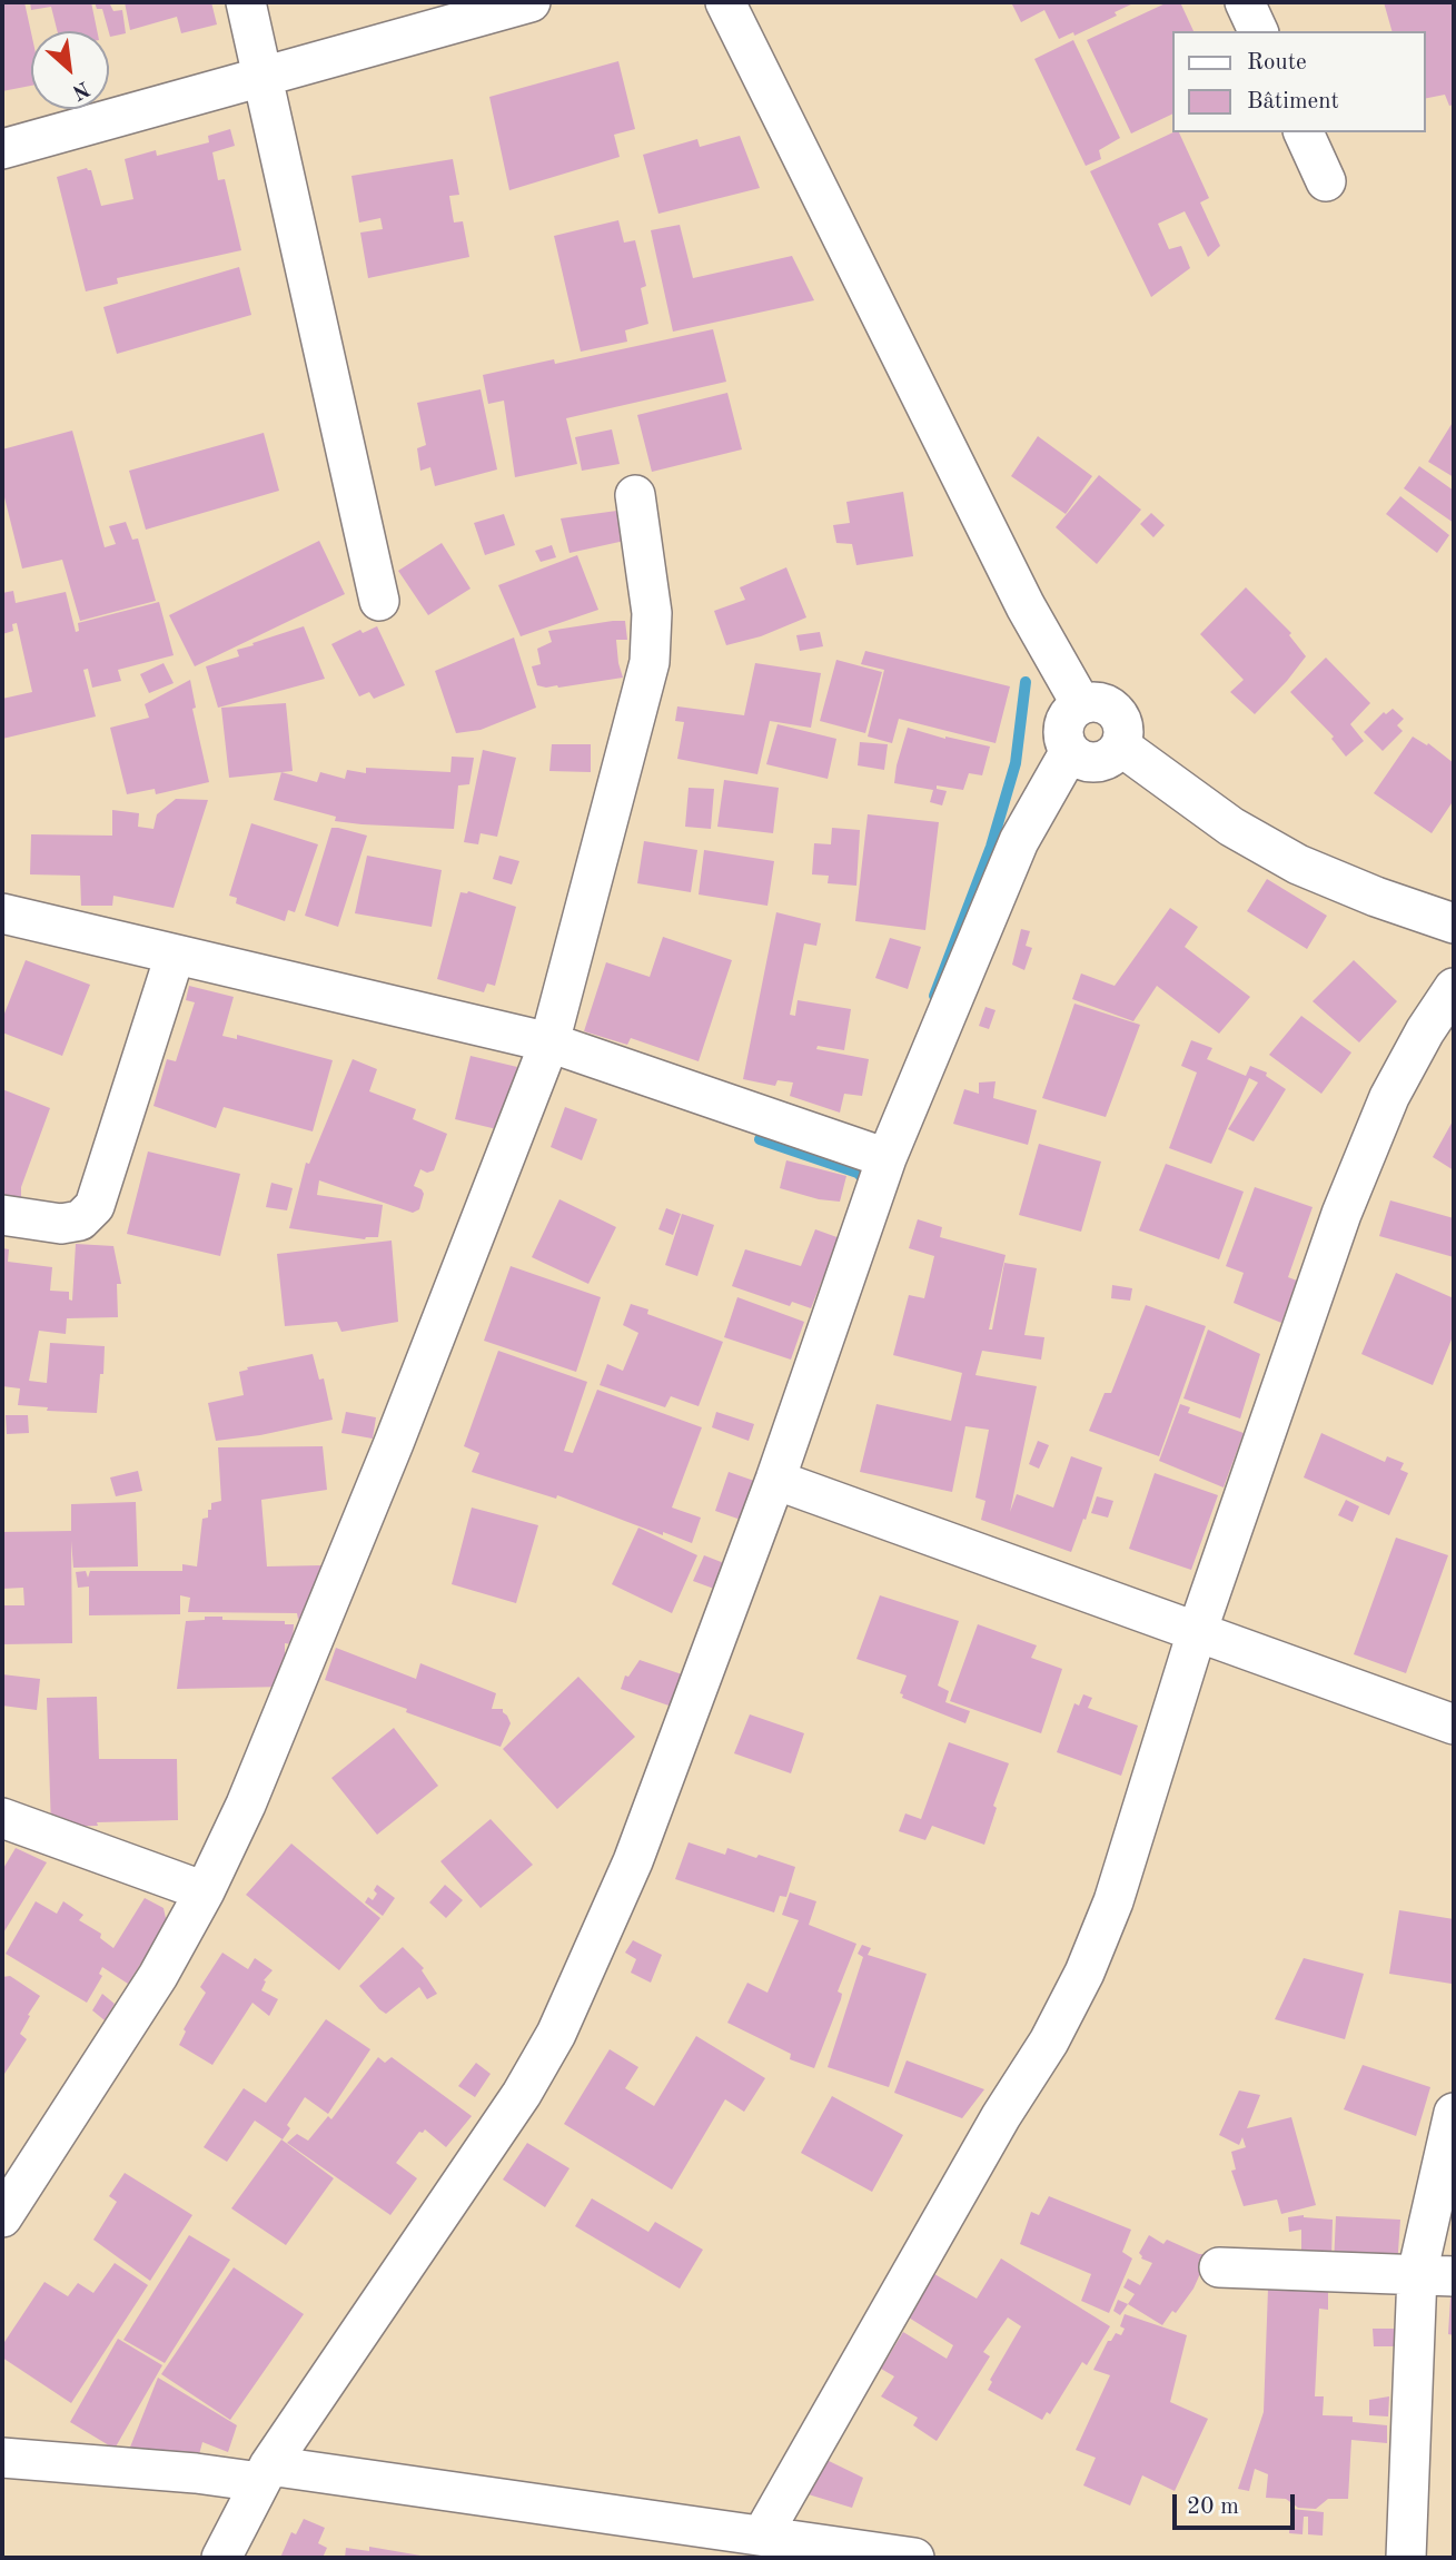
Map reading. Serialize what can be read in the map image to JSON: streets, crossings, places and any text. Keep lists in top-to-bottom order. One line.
{"legend":["Route","Bâtiment"],"scale_bar":"20 m","north":"bottom right"}
